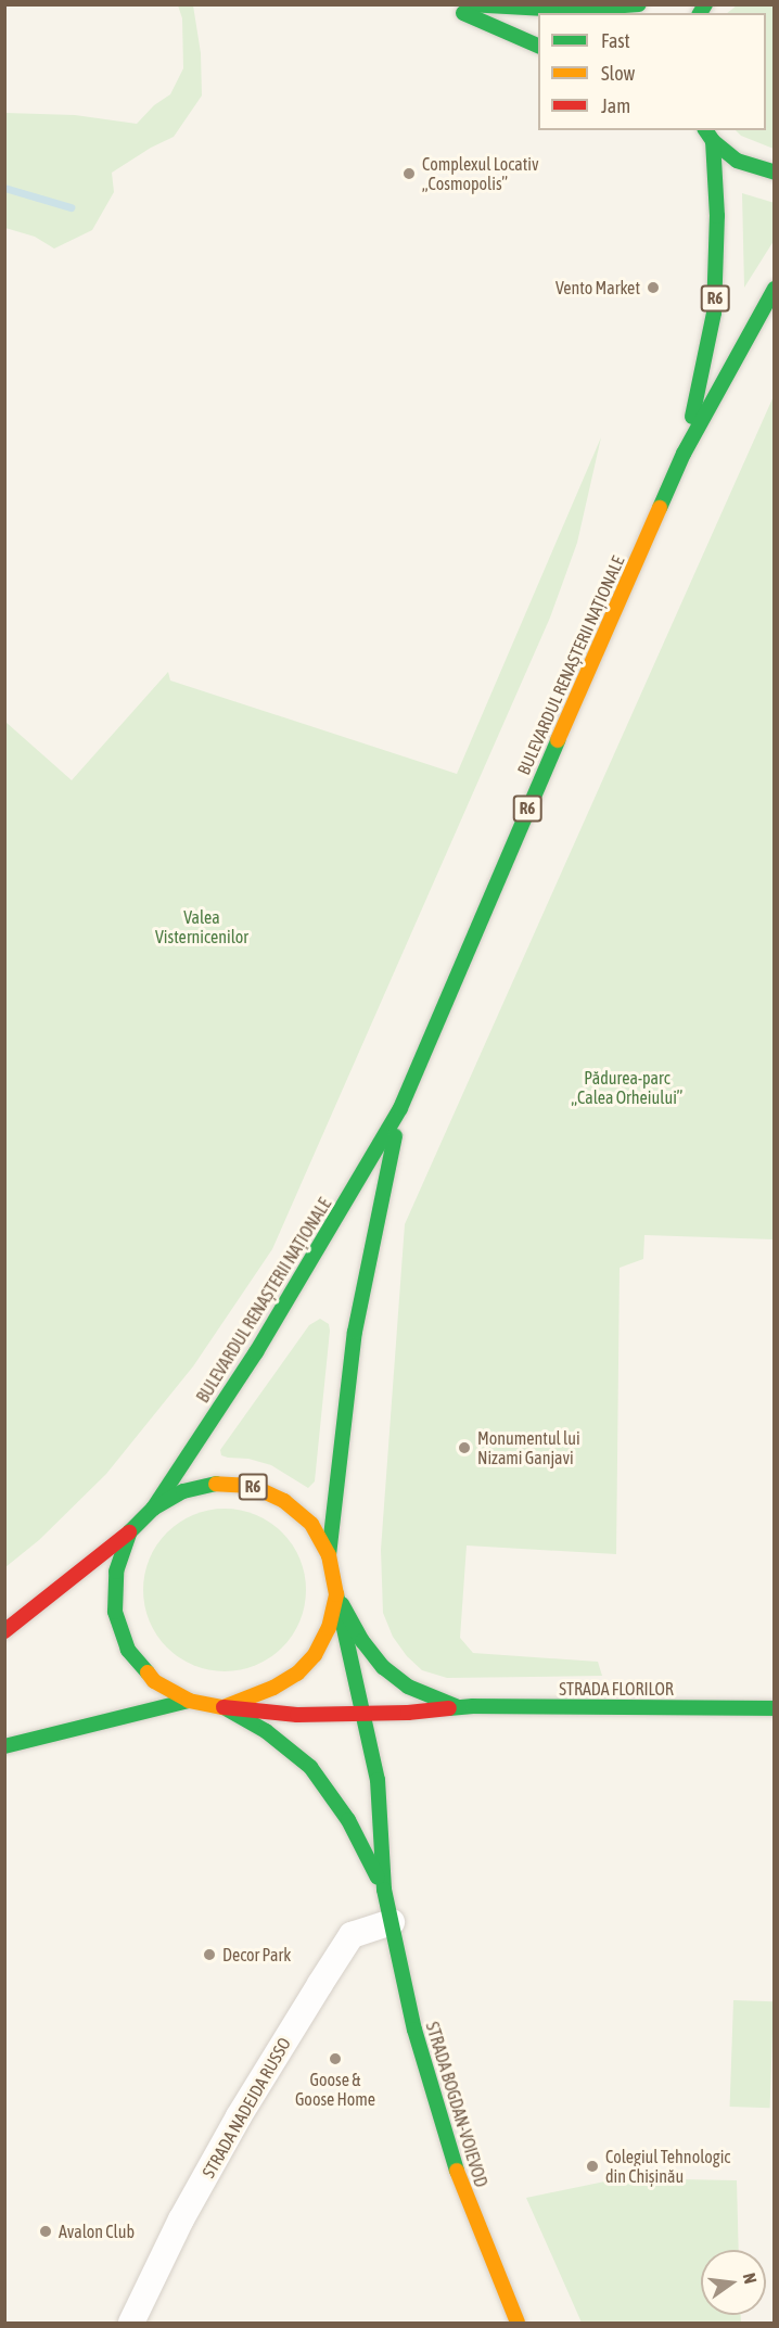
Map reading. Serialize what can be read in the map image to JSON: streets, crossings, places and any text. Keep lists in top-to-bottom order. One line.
{"streets":{"main road":["R6","BULEVARDUL RENAȘTERII NAȚIONALE","STRADA FLORILOR","STRADA BOGDAN-VOIEVOD"],"street":["STRADA NADEJDA RUSSO"]},"crossings":[["R6","BULEVARDUL RENAȘTERII NAȚIONALE"],["R6","STRADA FLORILOR"],["R6","STRADA BOGDAN-VOIEVOD"],["BULEVARDUL RENAȘTERII NAȚIONALE","STRADA FLORILOR"],["BULEVARDUL RENAȘTERII NAȚIONALE","STRADA BOGDAN-VOIEVOD"],["STRADA FLORILOR","STRADA BOGDAN-VOIEVOD"],["STRADA BOGDAN-VOIEVOD","STRADA NADEJDA RUSSO"]],"parks":["Valea Visternicenilor","Pădurea-parc „Calea Orheiului”"],"places":["Complexul Locativ „Cosmopolis”","Vento Market","Monumentul lui Nizami Ganjavi","Decor Park","Goose & Goose Home","Colegiul Tehnologic din Chișinău","Avalon Club"],"legend":["Fast","Slow","Jam"],"north":"right"}
